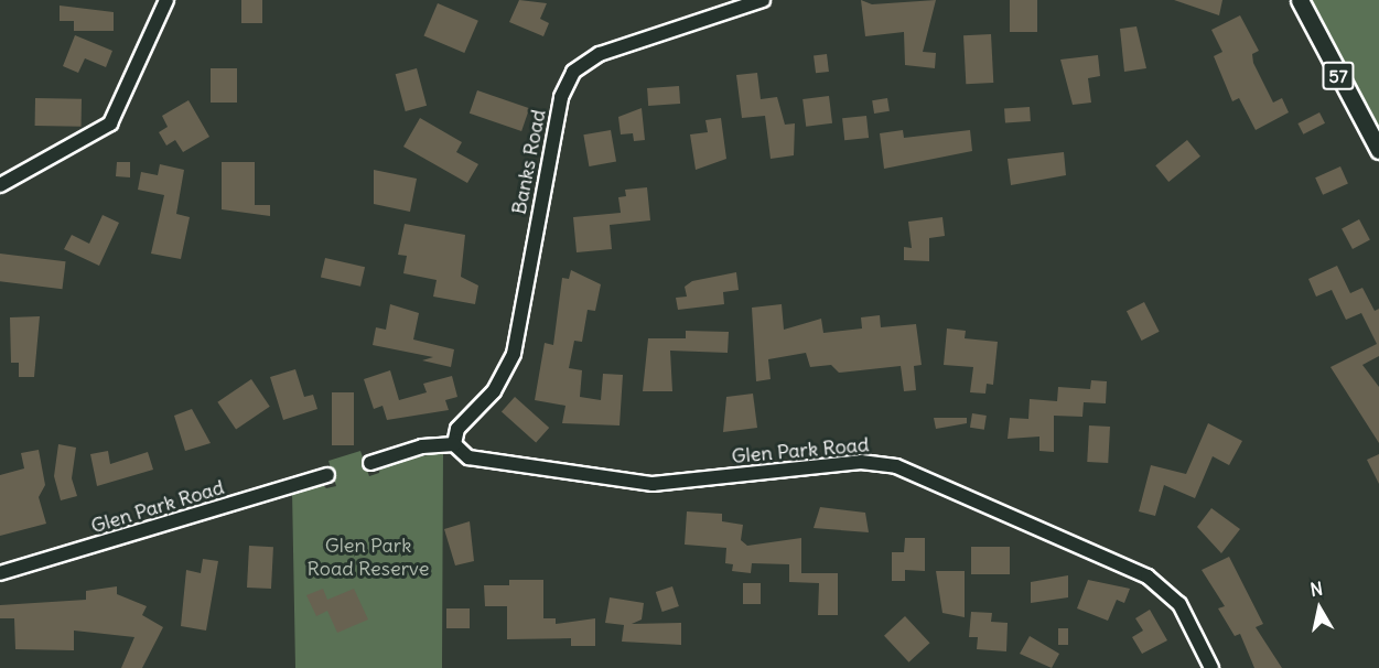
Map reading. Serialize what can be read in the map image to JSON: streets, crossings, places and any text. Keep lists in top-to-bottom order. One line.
{"streets":{"main road":["57"],"street":["Banks Road","Glen Park Road"]},"crossings":[["Banks Road","Glen Park Road"]],"parks":["Glen Park Road Reserve"],"north":"top"}
